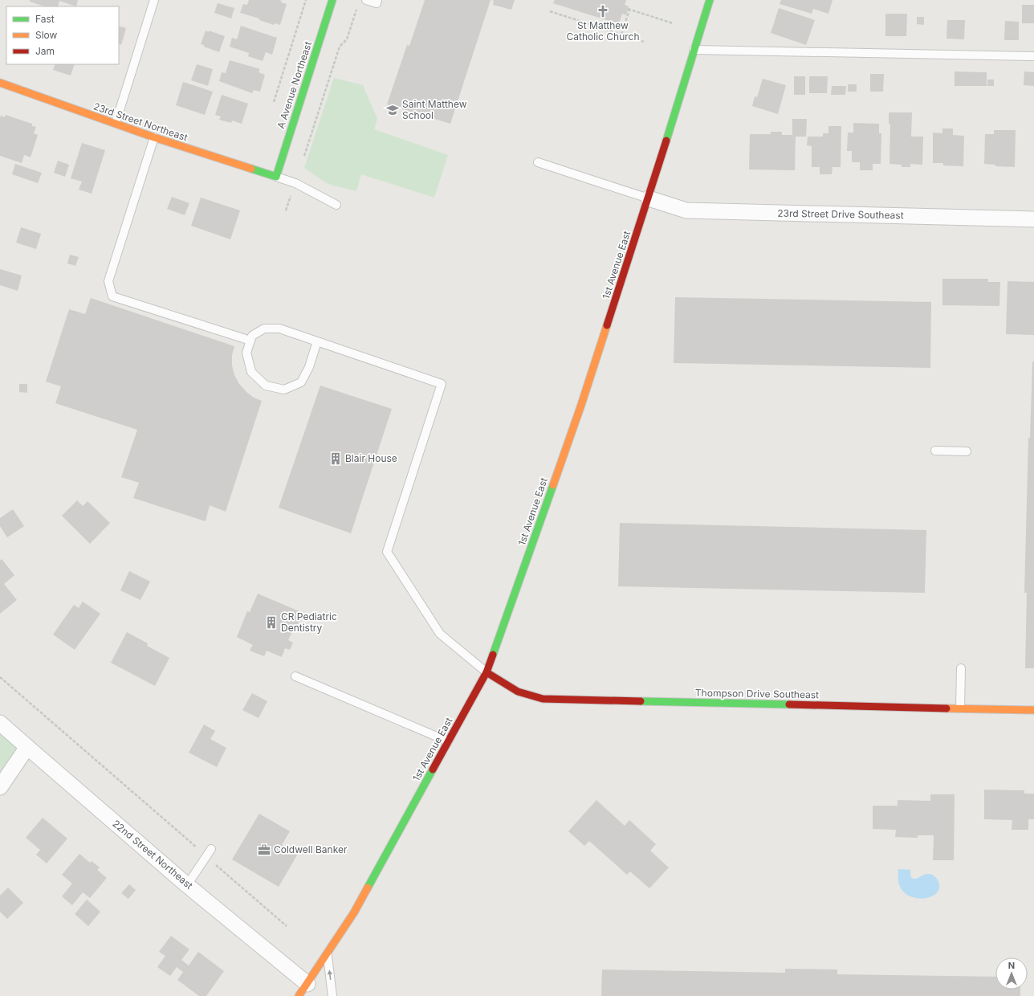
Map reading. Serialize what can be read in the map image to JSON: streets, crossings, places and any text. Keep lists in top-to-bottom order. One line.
{"streets":{"main road":["A Avenue Northeast","23rd Street Northeast","1st Avenue East","Thompson Drive Southeast"],"street":["23rd Street Drive Southeast","22nd Street Northeast"]},"crossings":[["A Avenue Northeast","23rd Street Northeast"],["23rd Street Drive Southeast","1st Avenue East"],["1st Avenue East","Thompson Drive Southeast"],["1st Avenue East","22nd Street Northeast"]],"places":{"church":["St Matthew Catholic Church"],"school or university":["Saint Matthew School"],"building":["Blair House","CR Pediatric Dentistry"],"office":["Coldwell Banker"]},"legend":["Fast","Slow","Jam"],"north":"top"}
